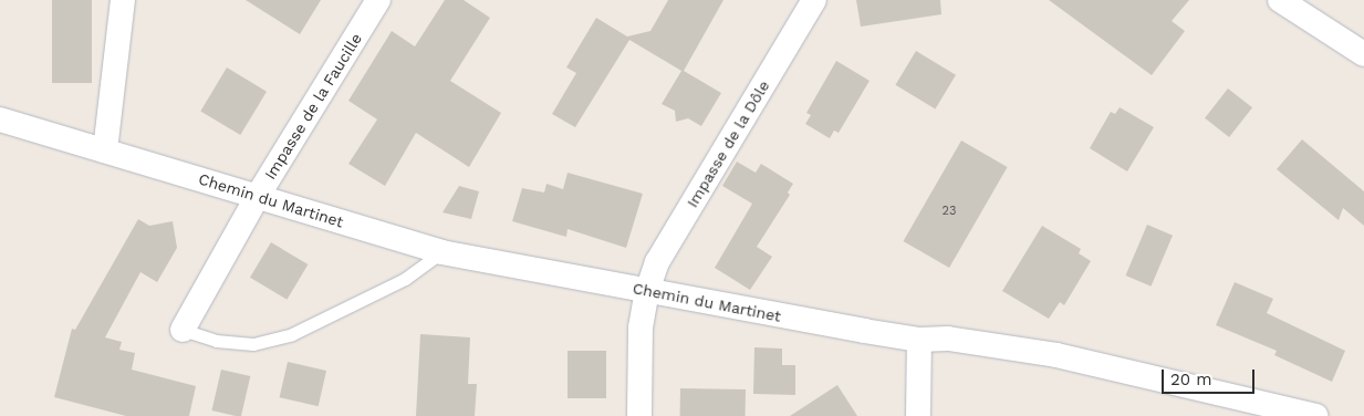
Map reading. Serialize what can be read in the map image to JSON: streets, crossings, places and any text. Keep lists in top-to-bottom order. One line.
{"streets":{"street":["Impasse de la Faucille","Impasse de la Dôle","Chemin du Martinet"]},"crossings":[["Impasse de la Faucille","Chemin du Martinet"],["Impasse de la Dôle","Chemin du Martinet"]],"house_numbers":["23"],"scale_bar":"20 m"}
